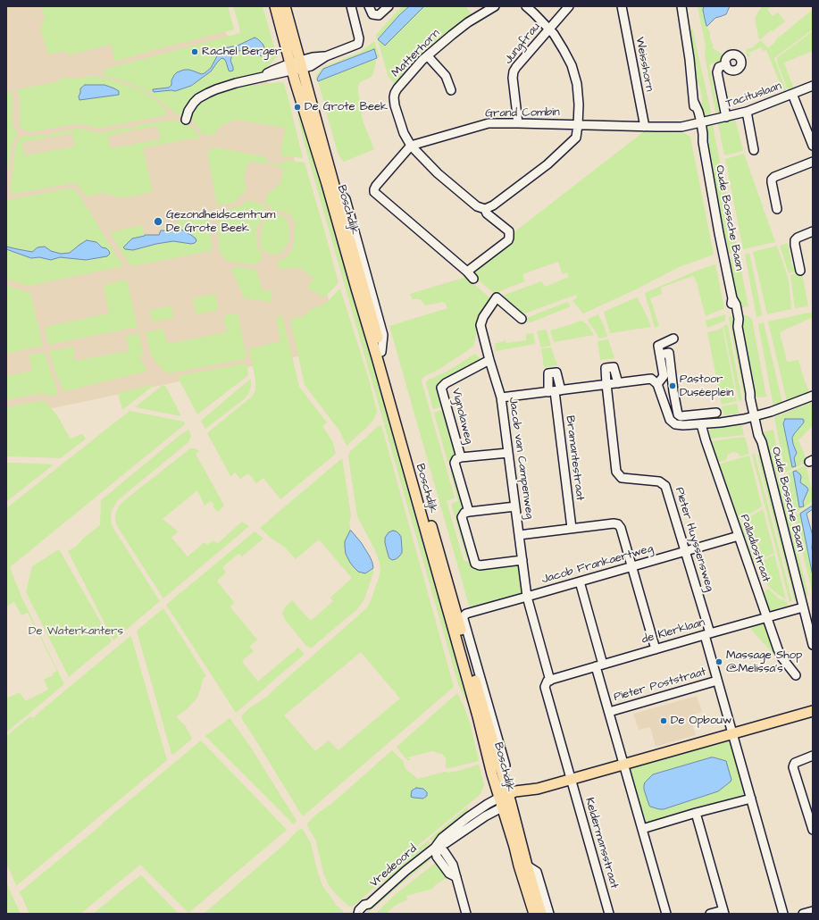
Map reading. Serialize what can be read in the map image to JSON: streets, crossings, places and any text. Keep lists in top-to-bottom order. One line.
{"streets":{"main road":["Boschdijk"],"street":["Jungfrau","Matterhorn","Weisshorn","Tacituslaan","Grand Combin","Oude Bossche Baan","Vignolaweg","Jacob van Campenweg","Bramantestraat","Pieter Huyssensweg","Palladiostraat","Jacob Frankaertweg","de Klerklaan","Pieter Poststraat","Keldermansstraat","Vredeoord"]},"crossings":[["Jungfrau","Grand Combin"],["Matterhorn","Grand Combin"],["Weisshorn","Grand Combin"],["Tacituslaan","Grand Combin"],["Tacituslaan","Oude Bossche Baan"],["Grand Combin","Oude Bossche Baan"],["Boschdijk","Jacob Frankaertweg"],["Boschdijk","Vredeoord"],["Oude Bossche Baan","de Klerklaan"],["Vignolaweg","Jacob van Campenweg"],["Jacob van Campenweg","Jacob Frankaertweg"],["Jacob van Campenweg","de Klerklaan"],["Jacob van Campenweg","Keldermansstraat"],["Pieter Huyssensweg","Jacob Frankaertweg"],["Pieter Huyssensweg","de Klerklaan"],["Pieter Huyssensweg","Pieter Poststraat"],["Palladiostraat","Jacob Frankaertweg"],["Palladiostraat","de Klerklaan"],["de Klerklaan","Keldermansstraat"]],"parks":["De Waterkanters"],"places":["Rachel Berger","De Grote Beek","Gezondheidscentrum De Grote Beek","Pastoor Duséeplein","Massage Shop @Melissa's","De Opbouw"]}
